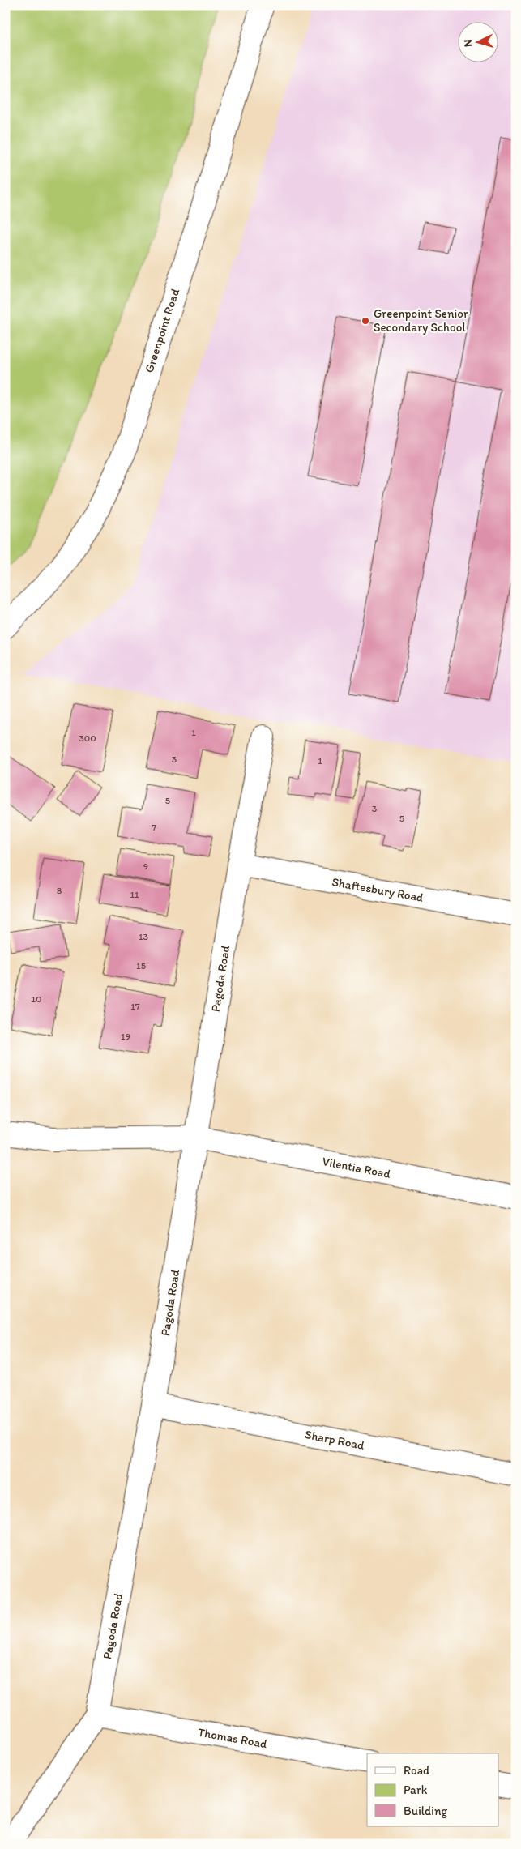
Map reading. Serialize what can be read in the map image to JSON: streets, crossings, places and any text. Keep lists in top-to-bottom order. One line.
{"streets":{"street":["Greenpoint Road","Shaftesbury Road","Pagoda Road","Vilentia Road","Sharp Road","Thomas Road"]},"crossings":[["Shaftesbury Road","Pagoda Road"],["Pagoda Road","Vilentia Road"],["Pagoda Road","Sharp Road"],["Pagoda Road","Thomas Road"]],"places":["Greenpoint Senior Secondary School"],"house_numbers":["1","300","3","1","5","3","5","7","9","8","11","13","15","10","17","19"],"legend":["Road","Park","Building"],"north":"left"}
